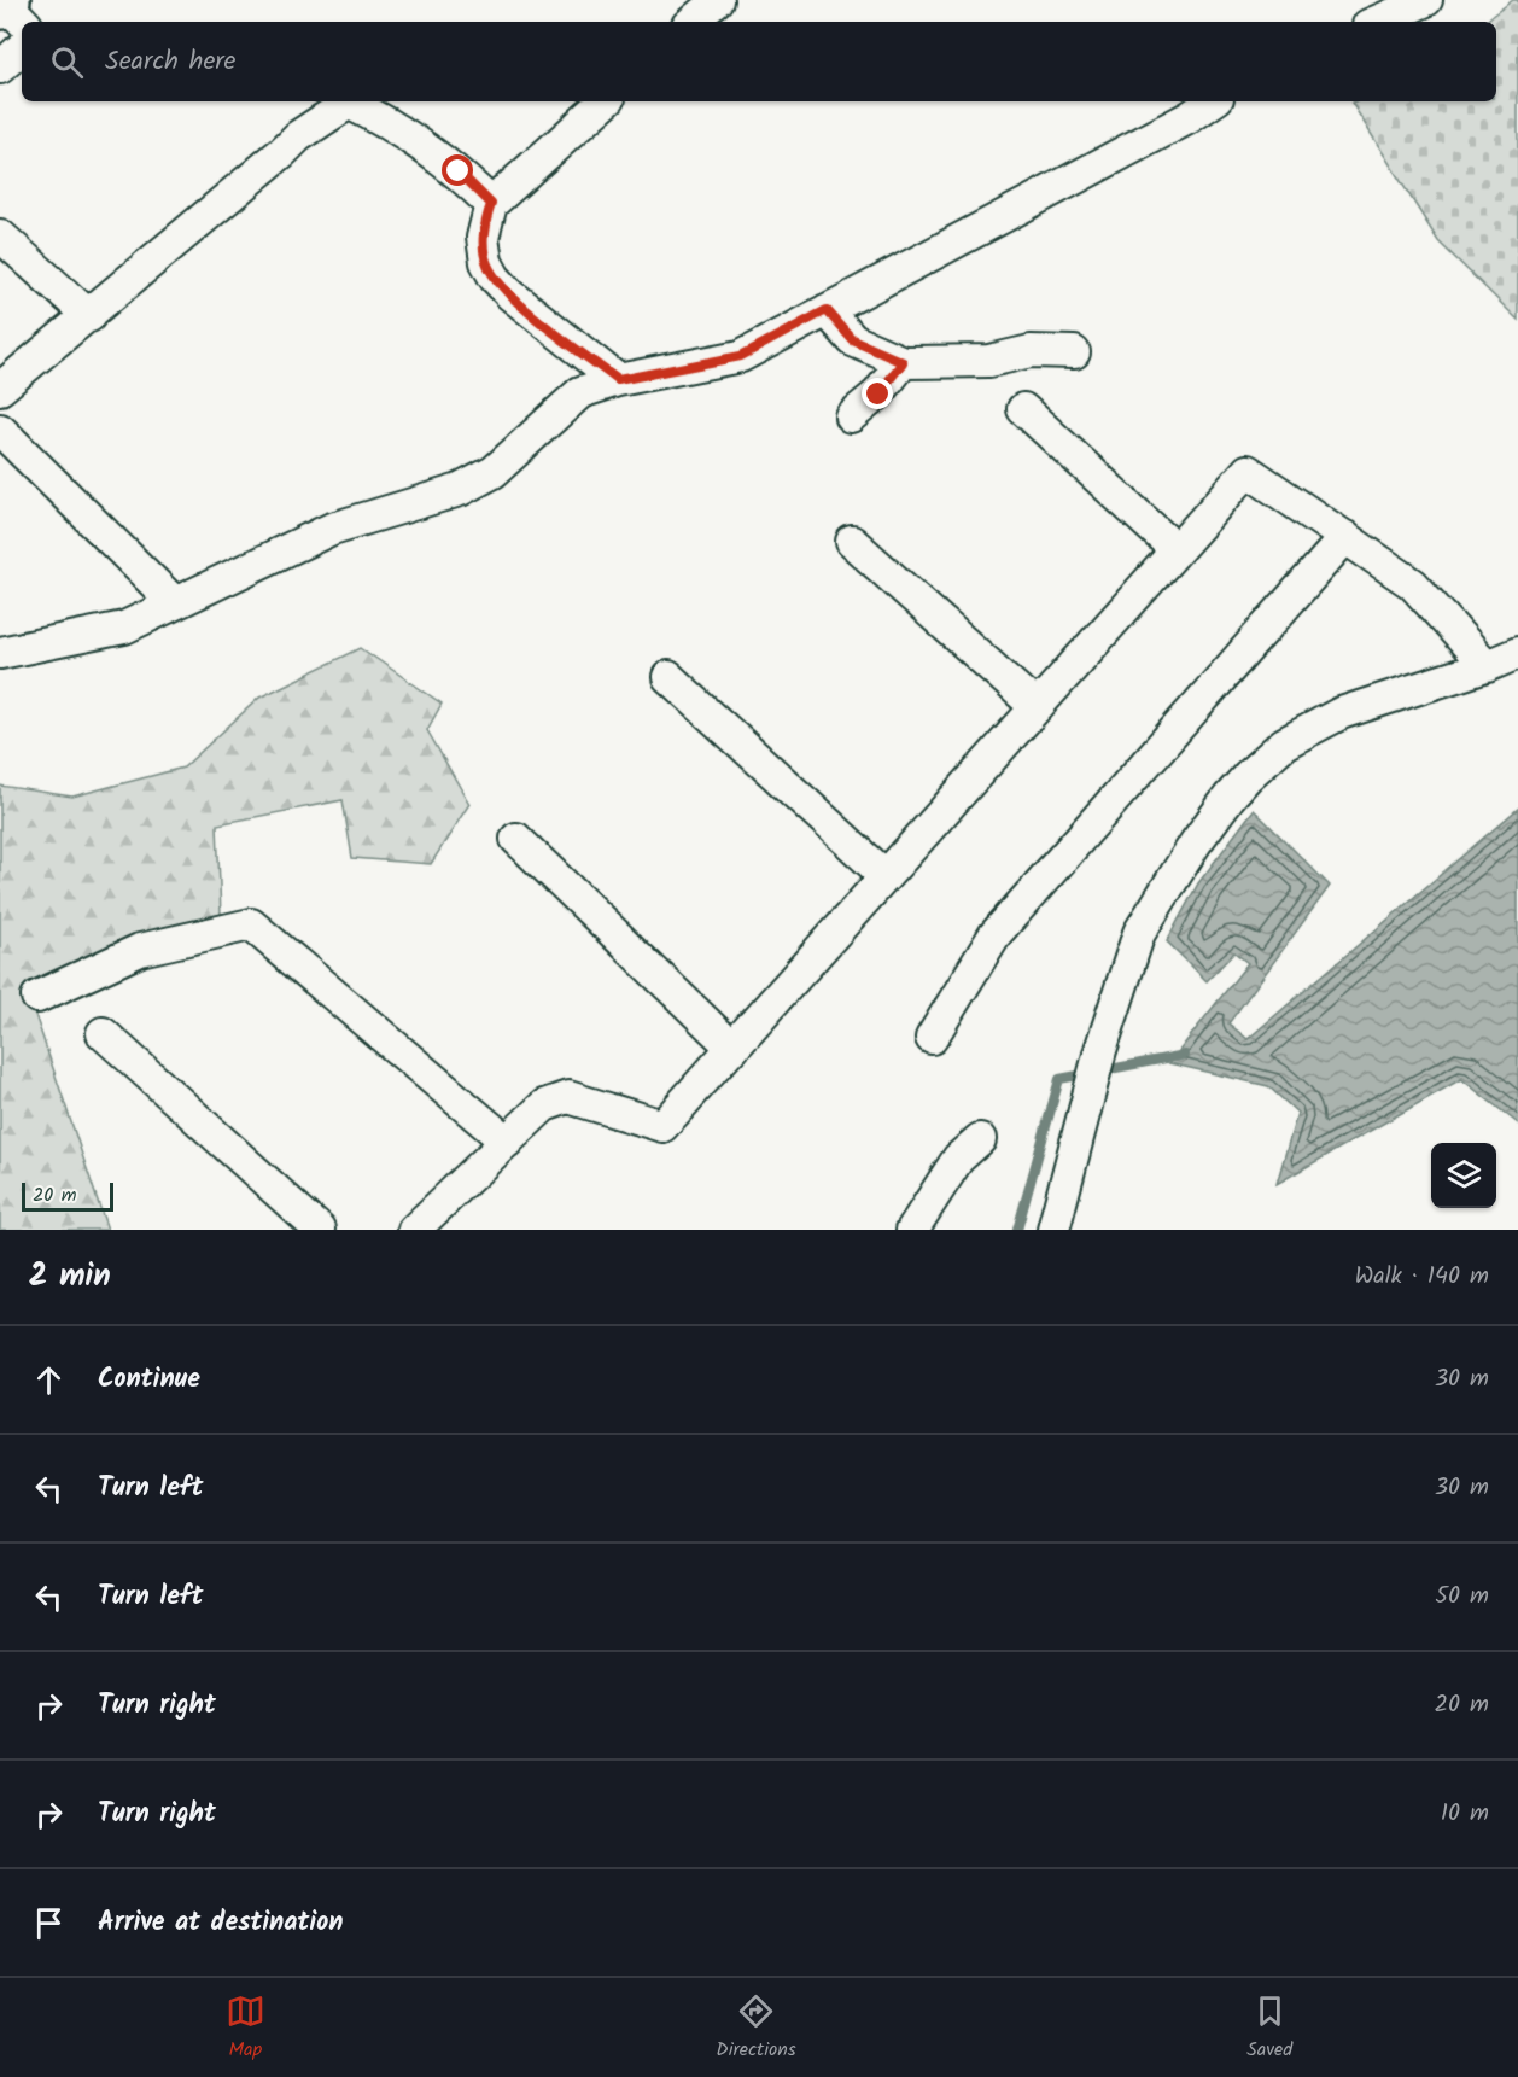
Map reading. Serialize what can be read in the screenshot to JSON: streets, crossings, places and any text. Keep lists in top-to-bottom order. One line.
{"scale_bar":"20 m","page":{"search":"Search here","scale":"20 m","heading":["2 min","Walk · 140 m"],"list":[["Continue","30 m"],["Turn left","30 m"],["Turn left","50 m"],["Turn right","20 m"],["Turn right","10 m"],"Arrive at destination"],"nav":["Map","Directions","Saved"]}}
